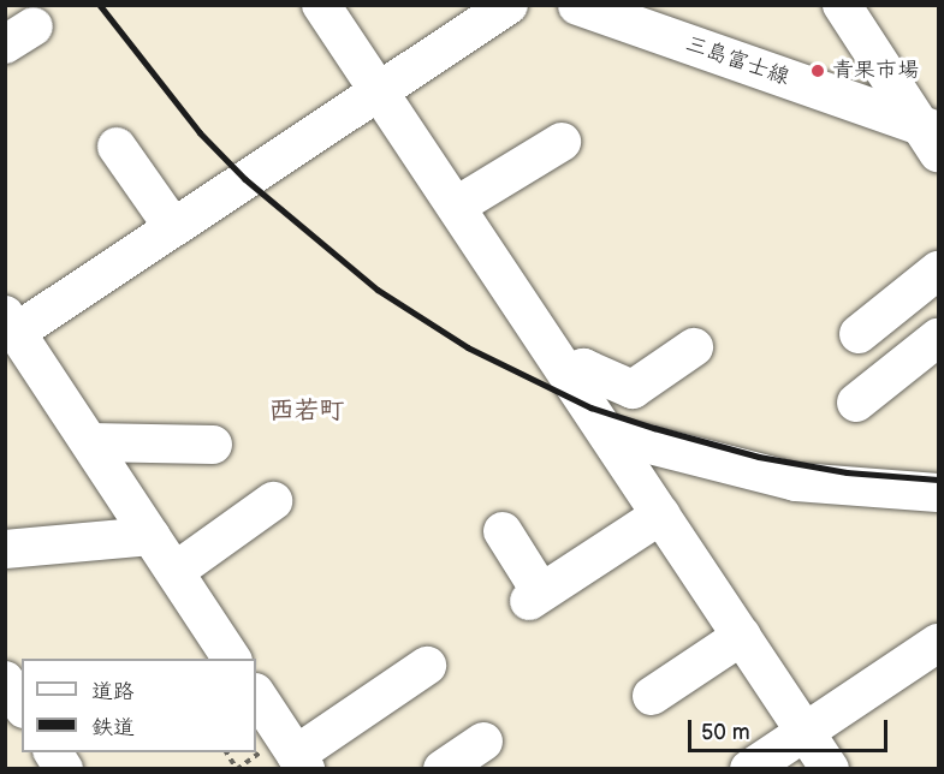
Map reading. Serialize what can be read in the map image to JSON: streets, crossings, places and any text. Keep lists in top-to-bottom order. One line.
{"streets":{"main road":["三島富士線"]},"districts":["西若町"],"places":["青果市場"],"legend":["道路","鉄道"],"scale_bar":"50 m"}
